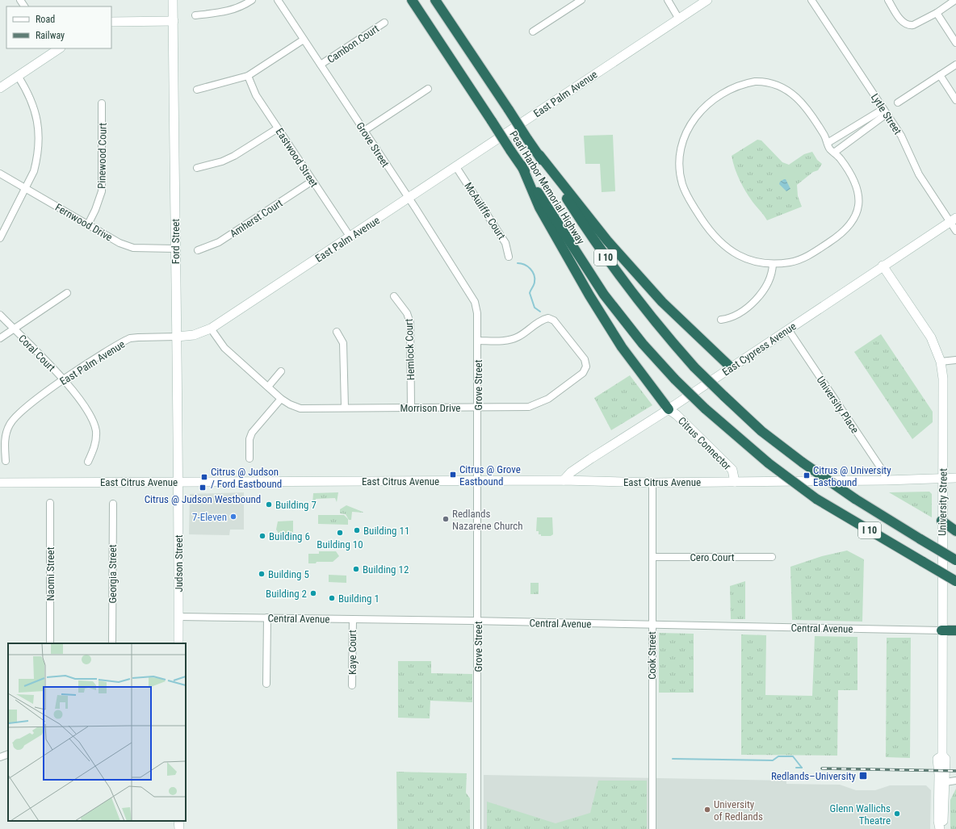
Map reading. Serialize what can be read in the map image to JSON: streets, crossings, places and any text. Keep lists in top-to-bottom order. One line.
{"streets":{"highway":["Pearl Harbor Memorial Highway","I 10"],"main road":["East Palm Avenue","Ford Street","East Cypress Avenue","Citrus Connector","East Citrus Avenue","University Street","Judson Street"],"street":["Cambon Court","Lytle Street","Grove Street","Pinewood Court","Eastwood Street","McAuliffe Court","Amherst Court","Fernwood Drive","Hemlock Court","Coral Court","University Place","Morrison Drive","Cero Court","Naomi Street","Georgia Street","Central Avenue","Kaye Court","Cook Street"]},"crossings":[["Cambon Court","Grove Street"],["East Palm Avenue","Grove Street"],["East Palm Avenue","Eastwood Street"],["East Palm Avenue","McAuliffe Court"],["East Palm Avenue","Ford Street"],["East Palm Avenue","Coral Court"],["East Palm Avenue","Morrison Drive"],["Lytle Street","East Cypress Avenue"],["Grove Street","Morrison Drive"],["Grove Street","East Citrus Avenue"],["Grove Street","Central Avenue"],["Pinewood Court","Fernwood Drive"],["Eastwood Street","Amherst Court"],["Fernwood Drive","Ford Street"],["Ford Street","East Citrus Avenue"],["Ford Street","Judson Street"],["East Cypress Avenue","University Place"],["East Cypress Avenue","Citrus Connector"],["East Cypress Avenue","East Citrus Avenue"],["East Cypress Avenue","University Street"],["Hemlock Court","Morrison Drive"],["University Place","East Citrus Avenue"],["Citrus Connector","East Citrus Avenue"],["East Citrus Avenue","University Street"],["East Citrus Avenue","Judson Street"],["East Citrus Avenue","Cook Street"],["University Street","Central Avenue"],["Cero Court","Cook Street"],["Judson Street","Central Avenue"],["Central Avenue","Kaye Court"],["Central Avenue","Cook Street"]],"places":{"transit":["Citrus @ Grove Eastbound","Citrus @ University Eastbound","Citrus @ Judson / Ford Eastbound","Citrus @ Judson Westbound","Redlands–University"],"other":["Building 7","7-Eleven","Redlands Nazarene Church","Building 11","Building 10","Building 6","Building 12","Building 5","Building 2","Building 1","University of Redlands","Glenn Wallichs Theatre"]},"legend":["Road","Railway"]}
